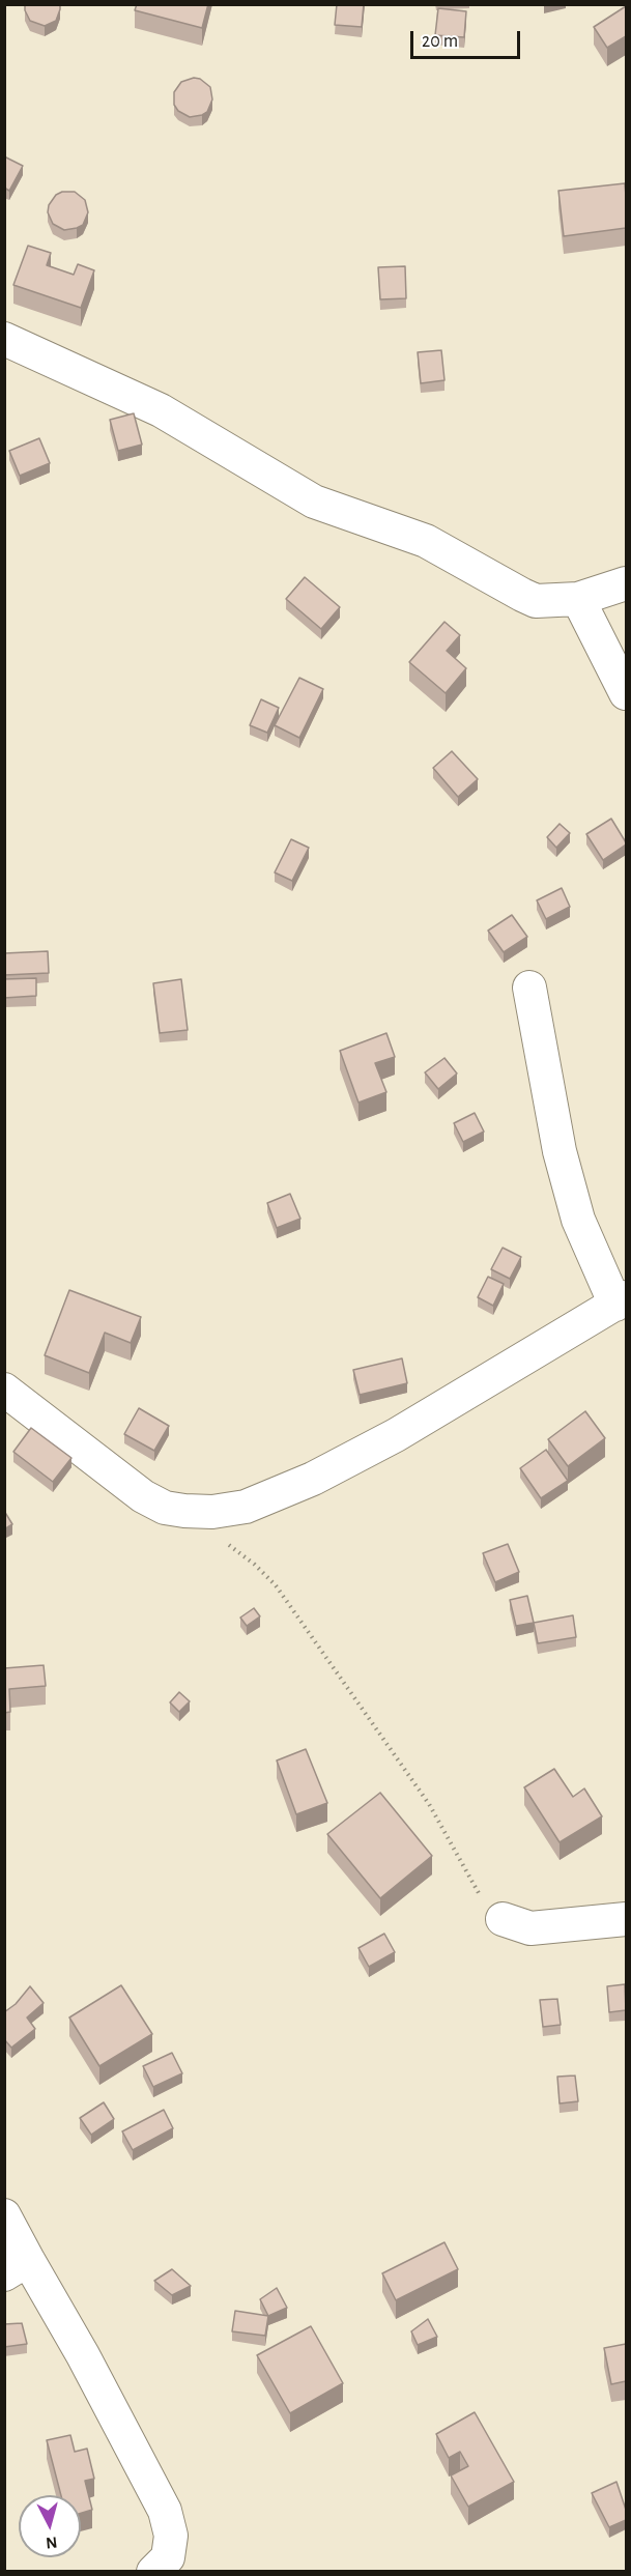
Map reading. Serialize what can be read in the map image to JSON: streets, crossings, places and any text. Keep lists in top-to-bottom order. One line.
{"scale_bar":"20 m","north":"bottom"}
